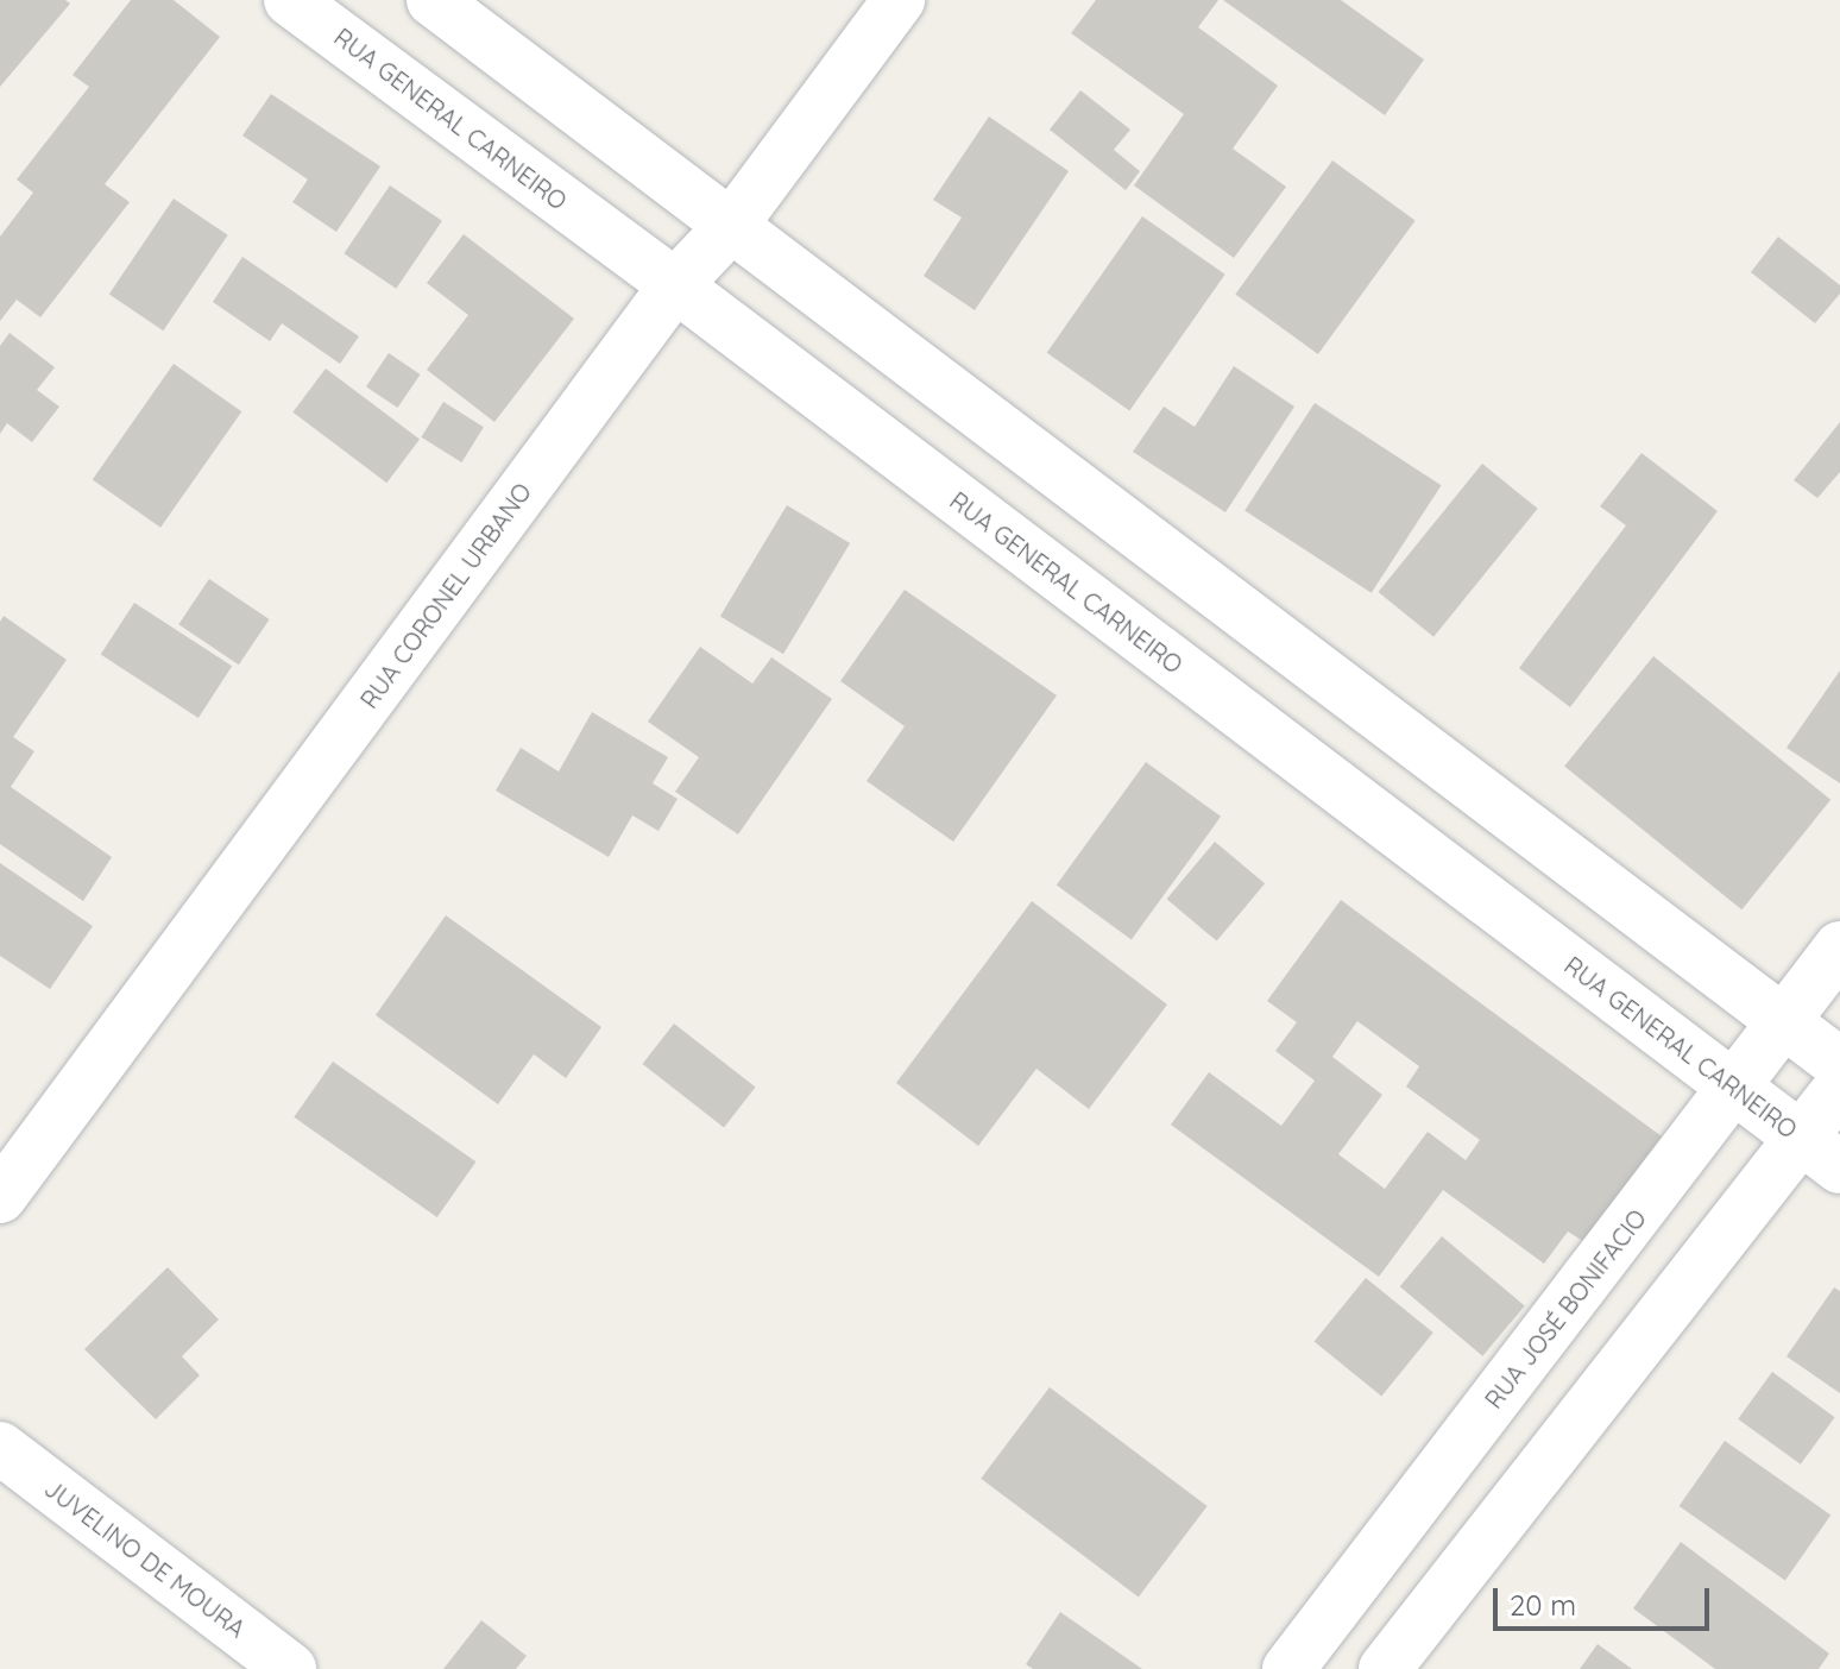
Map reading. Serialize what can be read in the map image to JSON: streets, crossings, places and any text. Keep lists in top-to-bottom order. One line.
{"streets":{"street":["RUA GENERAL CARNEIRO","RUA CORONEL URBANO","RUA JOSÉ BONIFACIO","JUVELINO DE MOURA"]},"crossings":[["RUA GENERAL CARNEIRO","RUA CORONEL URBANO"],["RUA GENERAL CARNEIRO","RUA JOSÉ BONIFACIO"]],"scale_bar":"20 m"}
